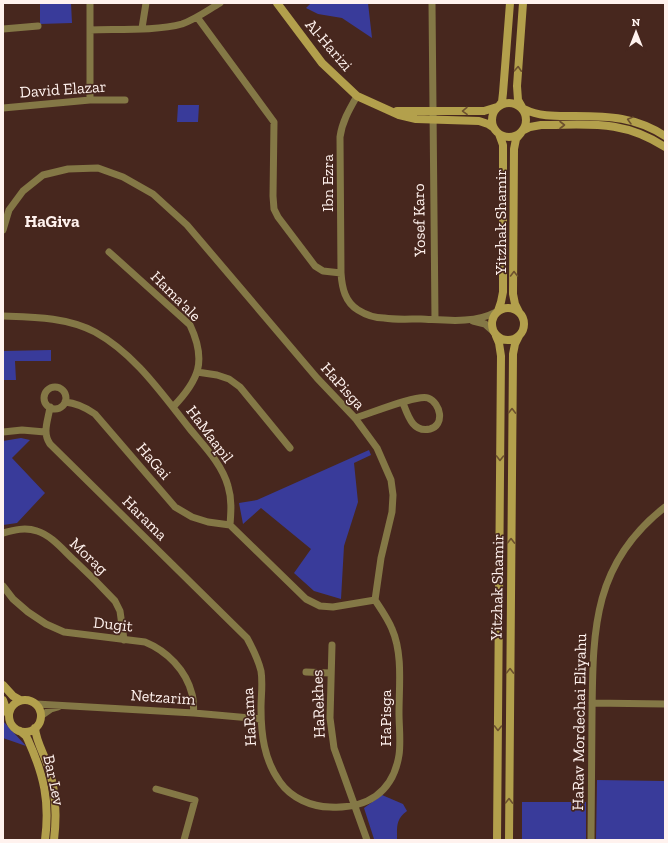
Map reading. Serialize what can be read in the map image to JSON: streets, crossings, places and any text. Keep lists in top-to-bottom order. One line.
{"streets":{"main road":["Al-Harizi","Yitzhak Shamir","Bar Lev"],"street":["David Elazar","Ibn Ezra","Yosef Karo","Hama'ale","HaPisga","HaMaapil","HaGai","Morag","Dugit","Netzarim","HaRekhes","HaRama","HaRav Mordechai Eliyahu"]},"crossings":[["Al-Harizi","Ibn Ezra"],["Al-Harizi","Yosef Karo"],["Al-Harizi","Yitzhak Shamir"],["Ibn Ezra","Yosef Karo"],["Hama'ale","HaMaapil"],["HaPisga","HaRekhes"],["HaPisga","HaRama"],["HaMaapil","HaGai"],["Morag","Dugit"],["Dugit","Netzarim"],["Netzarim","HaRama"],["Netzarim","Bar Lev"],["HaRekhes","HaRama"]],"districts":["HaGiva"],"north":"top"}
